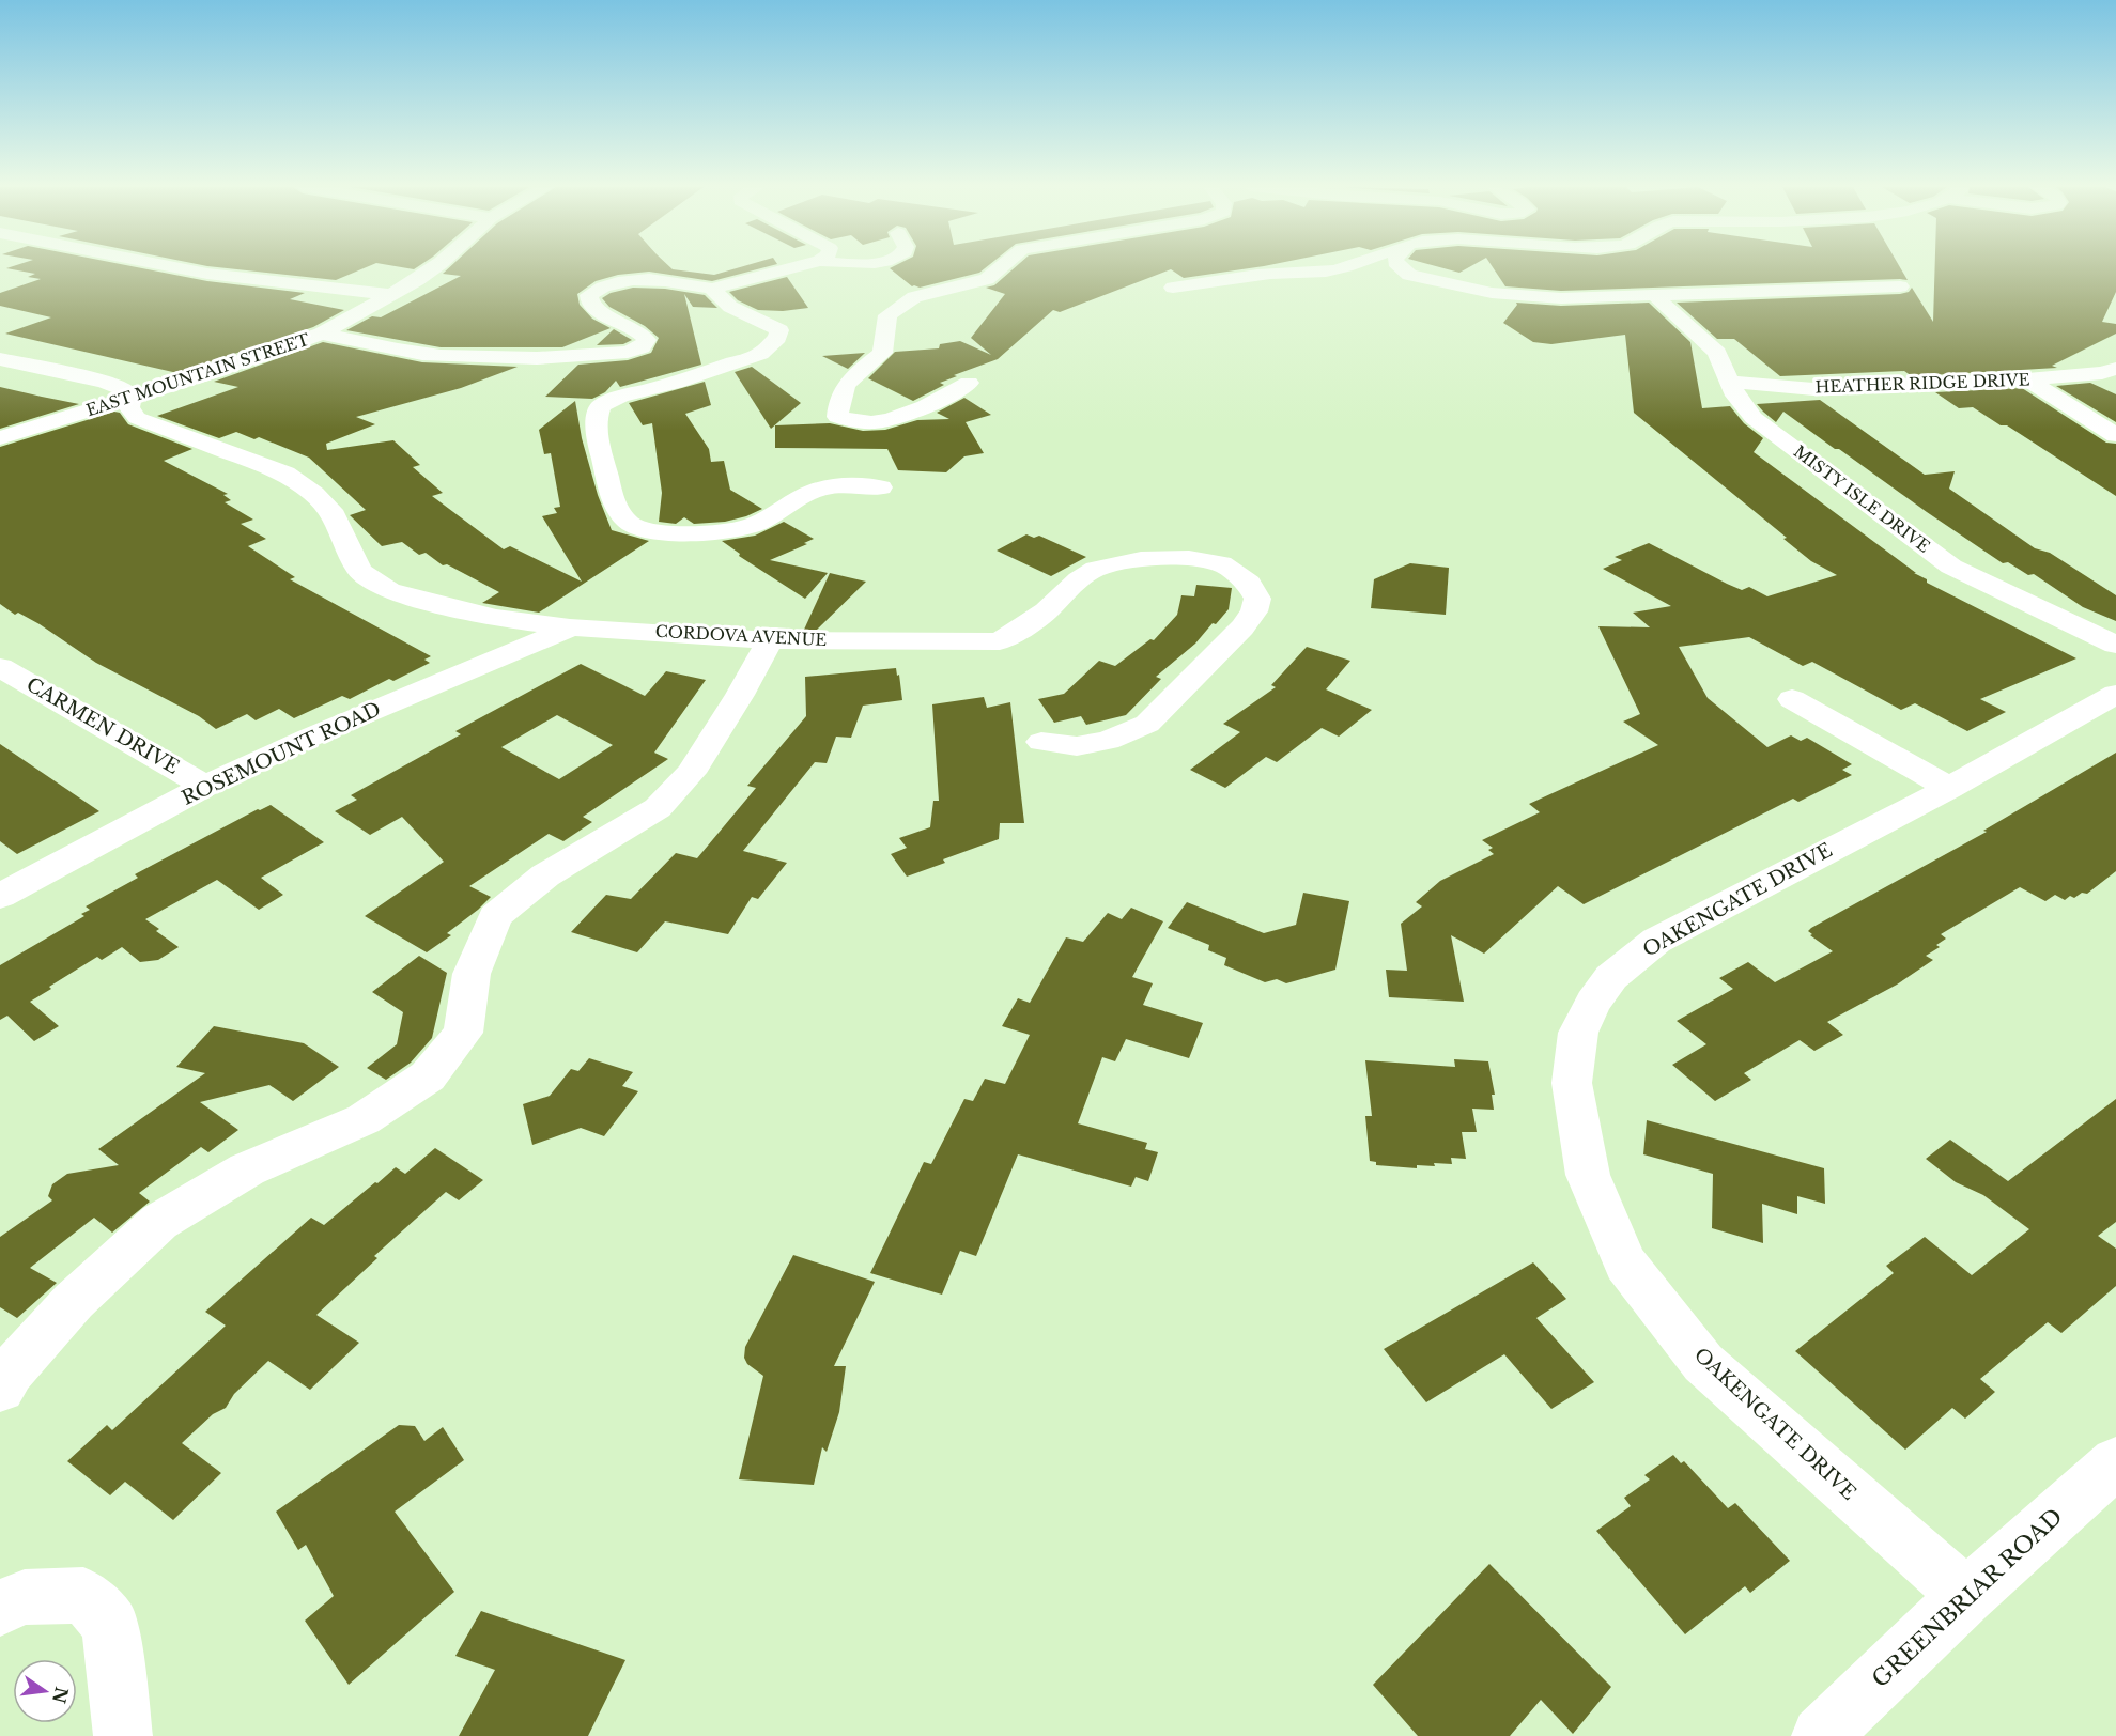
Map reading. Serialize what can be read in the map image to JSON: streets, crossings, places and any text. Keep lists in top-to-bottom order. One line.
{"streets":{"street":["EAST MOUNTAIN STREET","HEATHER RIDGE DRIVE","MISTY ISLE DRIVE","CORDOVA AVENUE","CARMEN DRIVE","ROSEMOUNT ROAD","OAKENGATE DRIVE","GREENBRIAR ROAD"]},"crossings":[["EAST MOUNTAIN STREET","CORDOVA AVENUE"],["HEATHER RIDGE DRIVE","MISTY ISLE DRIVE"],["CORDOVA AVENUE","ROSEMOUNT ROAD"],["CARMEN DRIVE","ROSEMOUNT ROAD"],["OAKENGATE DRIVE","GREENBRIAR ROAD"]],"north":"right"}
